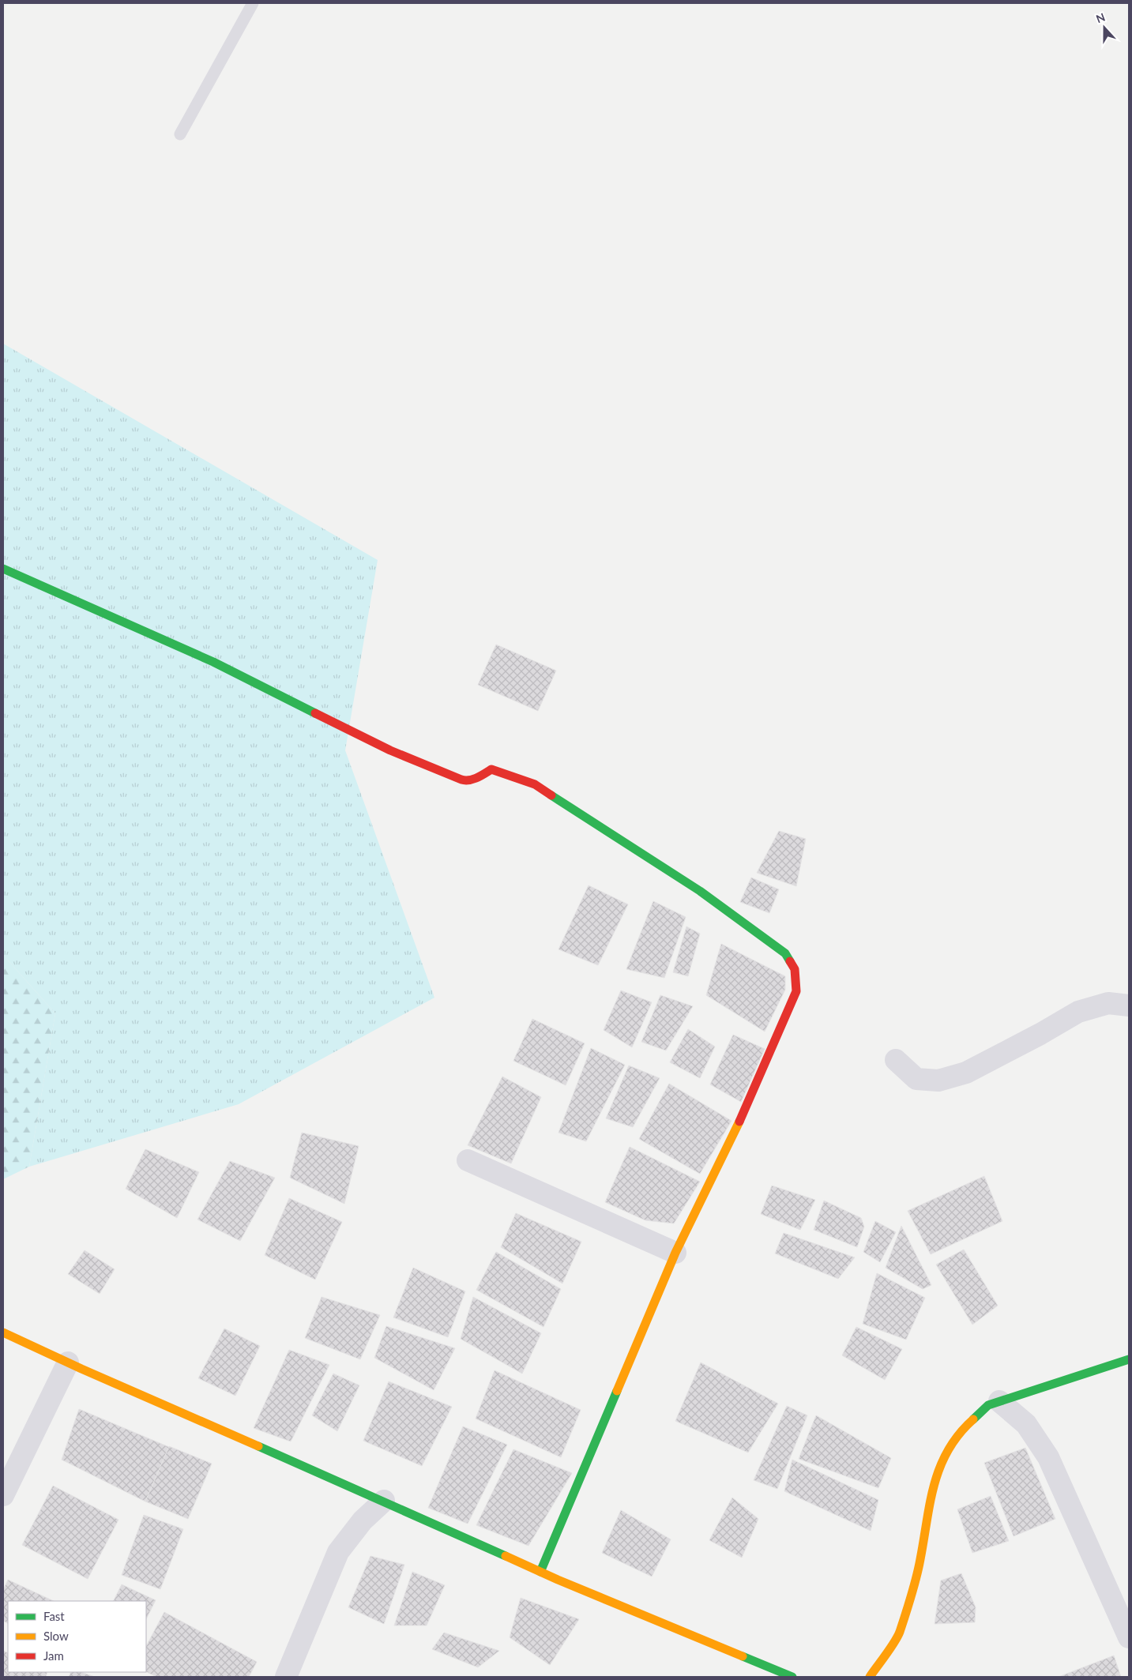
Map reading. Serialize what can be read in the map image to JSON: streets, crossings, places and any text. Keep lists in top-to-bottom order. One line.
{"legend":["Fast","Slow","Jam"],"north":"top"}
